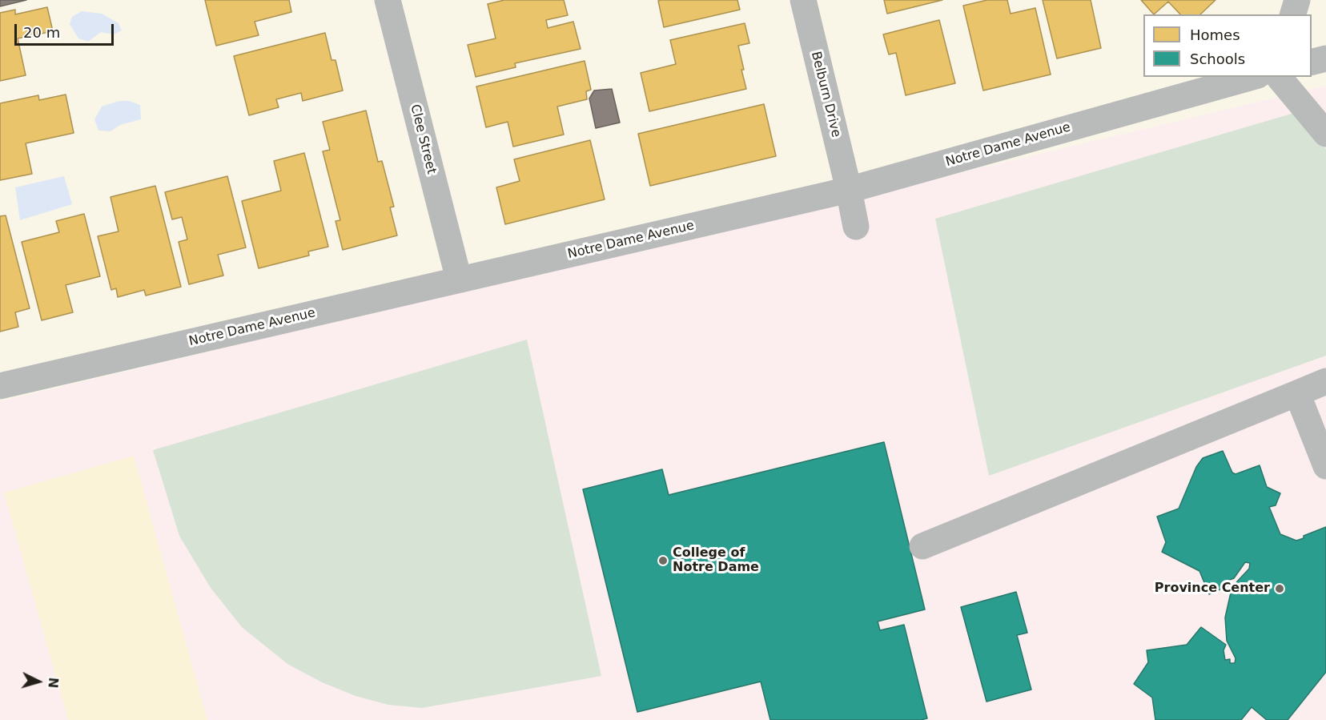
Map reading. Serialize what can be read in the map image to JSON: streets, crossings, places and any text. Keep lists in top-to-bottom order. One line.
{"streets":{"street":["Belburn Drive","Clee Street","Notre Dame Avenue"]},"crossings":[["Belburn Drive","Notre Dame Avenue"],["Clee Street","Notre Dame Avenue"]],"places":["College of Notre Dame","Province Center"],"legend":["Homes","Schools"],"scale_bar":"20 m","north":"right"}
